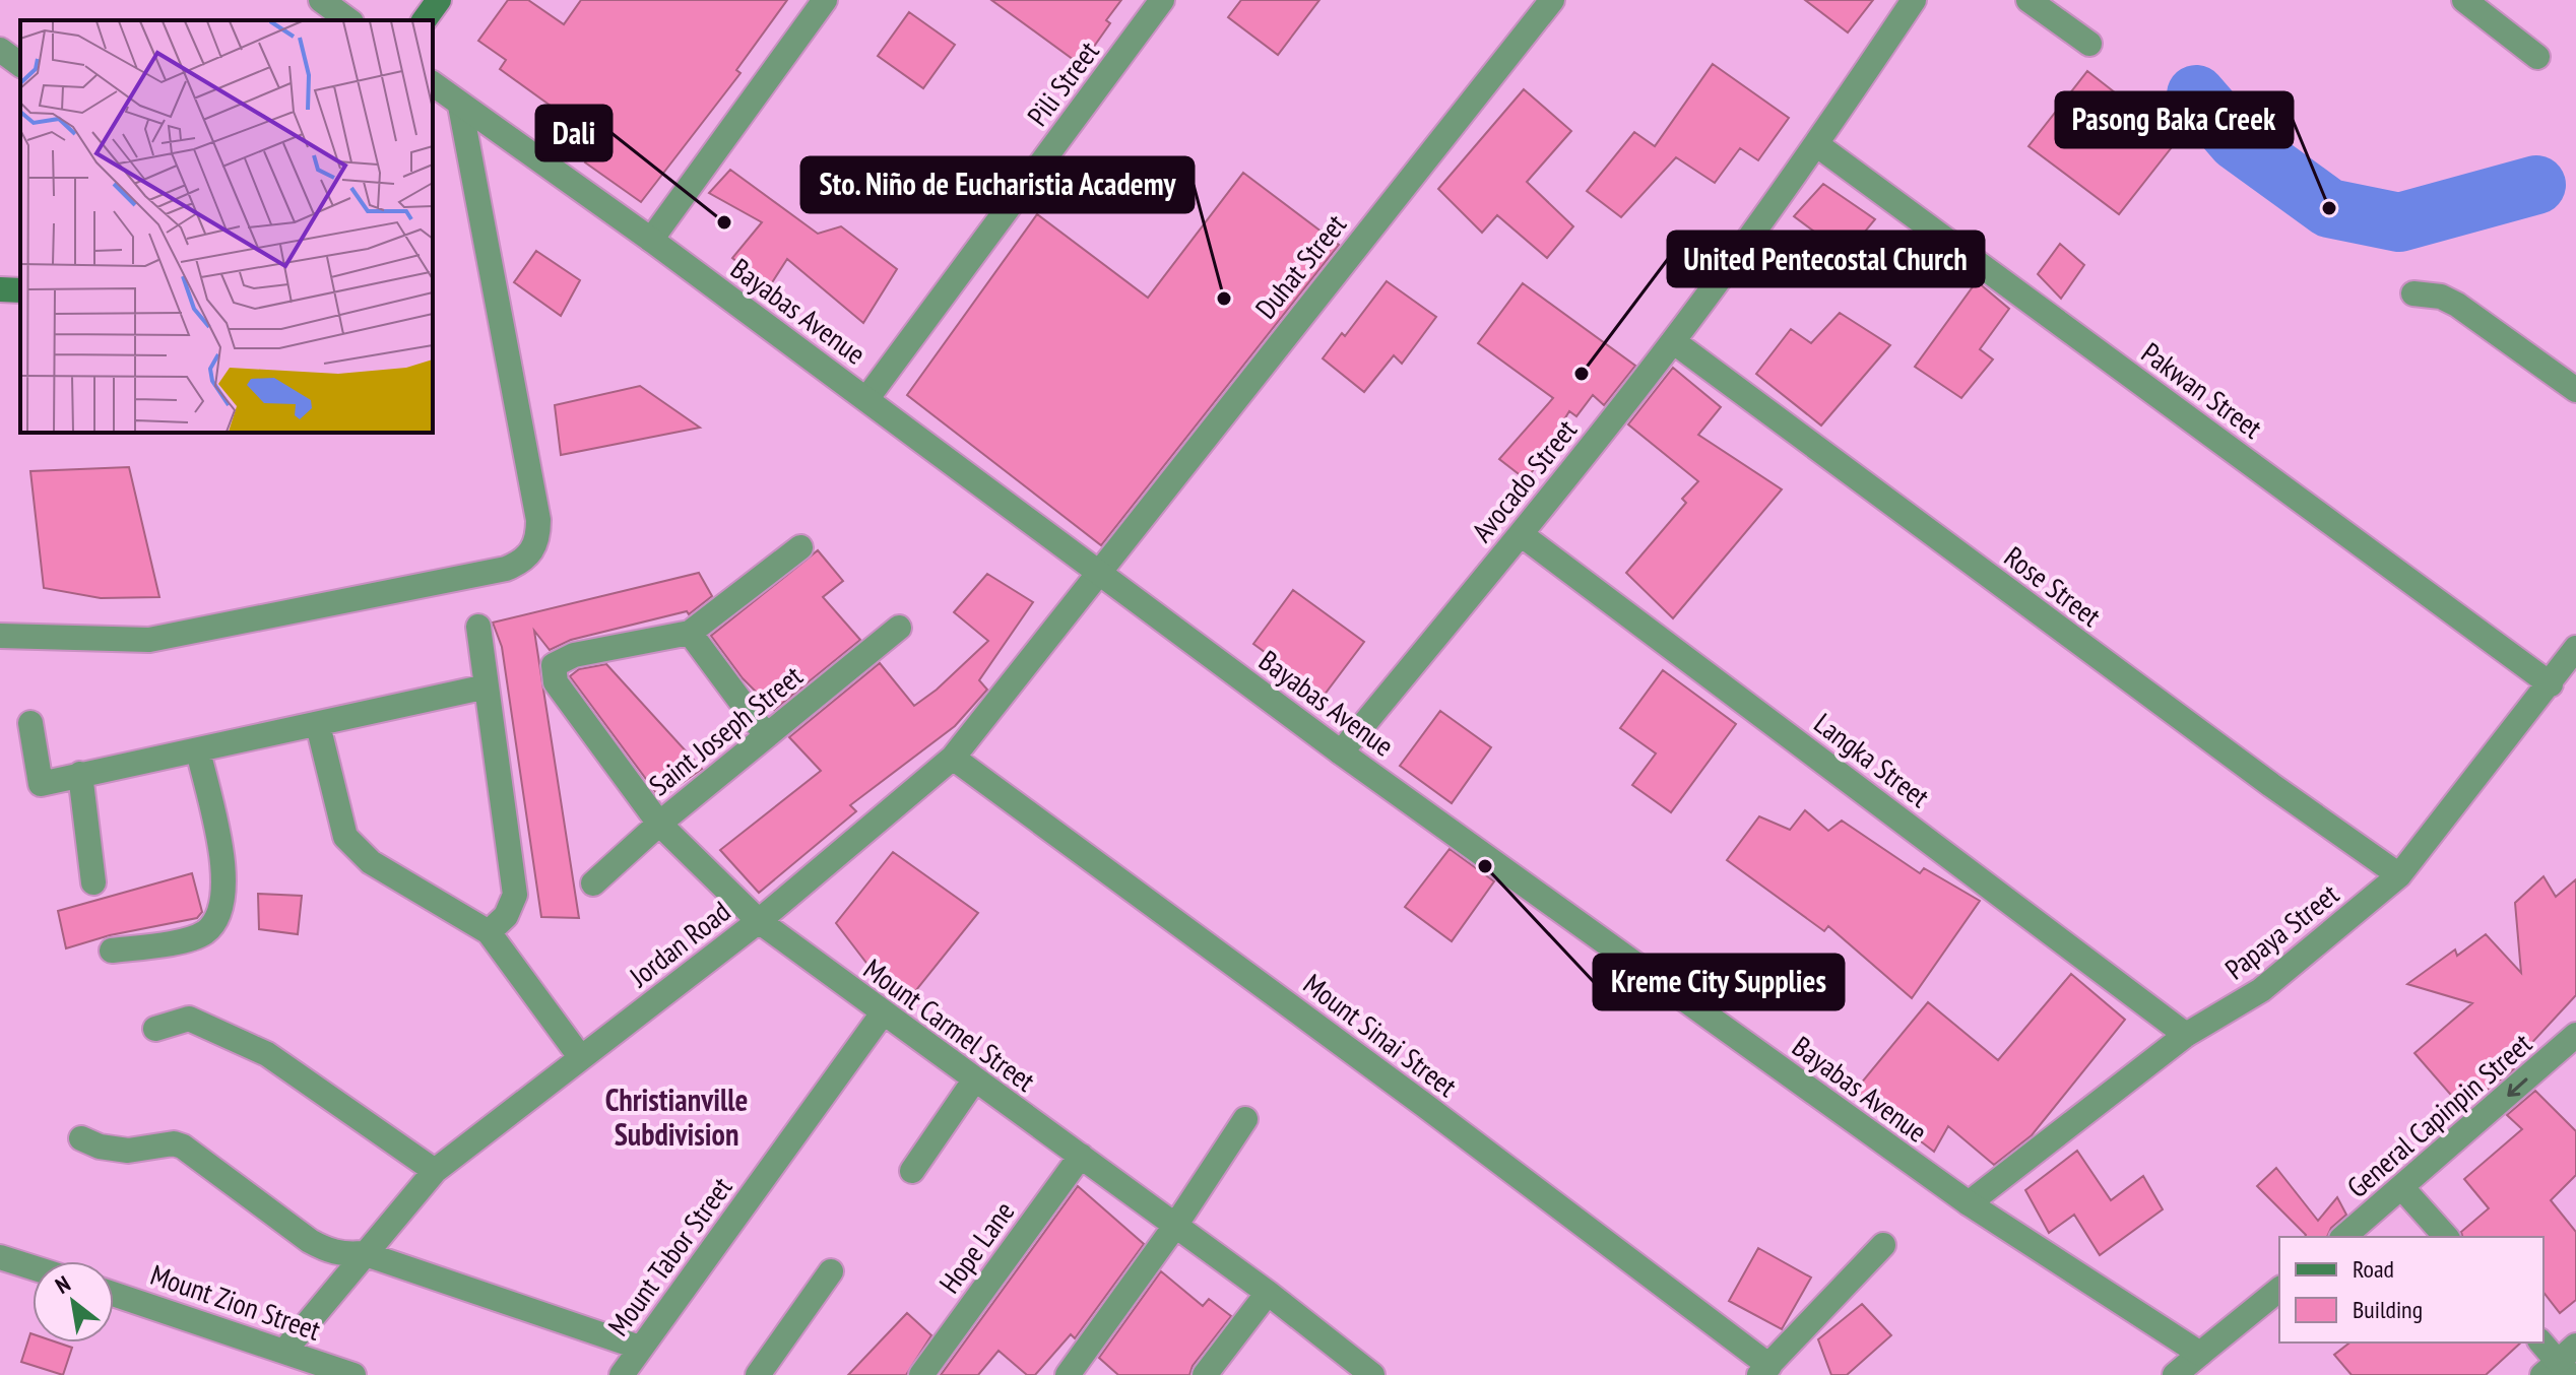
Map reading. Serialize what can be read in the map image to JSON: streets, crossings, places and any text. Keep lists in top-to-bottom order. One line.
{"streets":{"street":["Pili Street","Duhat Street","Bayabas Avenue","Pakwan Street","Avocado Street","Rose Street","Saint Joseph Street","Langka Street","Papaya Street","Jordan Road","Mount Carmel Street","Mount Sinai Street","General Capinpin Street","Hope Lane","Mount Tabor Street","Mount Zion Street"]},"crossings":[["Pili Street","Bayabas Avenue"],["Duhat Street","Bayabas Avenue"],["Duhat Street","Jordan Road"],["Bayabas Avenue","Avocado Street"],["Bayabas Avenue","Papaya Street"],["Bayabas Avenue","Jordan Road"],["Pakwan Street","Avocado Street"],["Pakwan Street","Papaya Street"],["Avocado Street","Rose Street"],["Avocado Street","Langka Street"],["Rose Street","Papaya Street"],["Saint Joseph Street","Mount Carmel Street"],["Langka Street","Papaya Street"],["Jordan Road","Mount Carmel Street"],["Jordan Road","Mount Sinai Street"],["Jordan Road","Mount Zion Street"],["Mount Carmel Street","Hope Lane"],["Mount Carmel Street","Mount Tabor Street"]],"one_way":["General Capinpin Street"],"districts":["Christianville Subdivision"],"places":["Pasong Baka Creek","Dali","Sto. Niño de Eucharistia Academy","United Pentecostal Church","Kreme City Supplies"],"legend":["Road","Building"],"north":"top left"}
